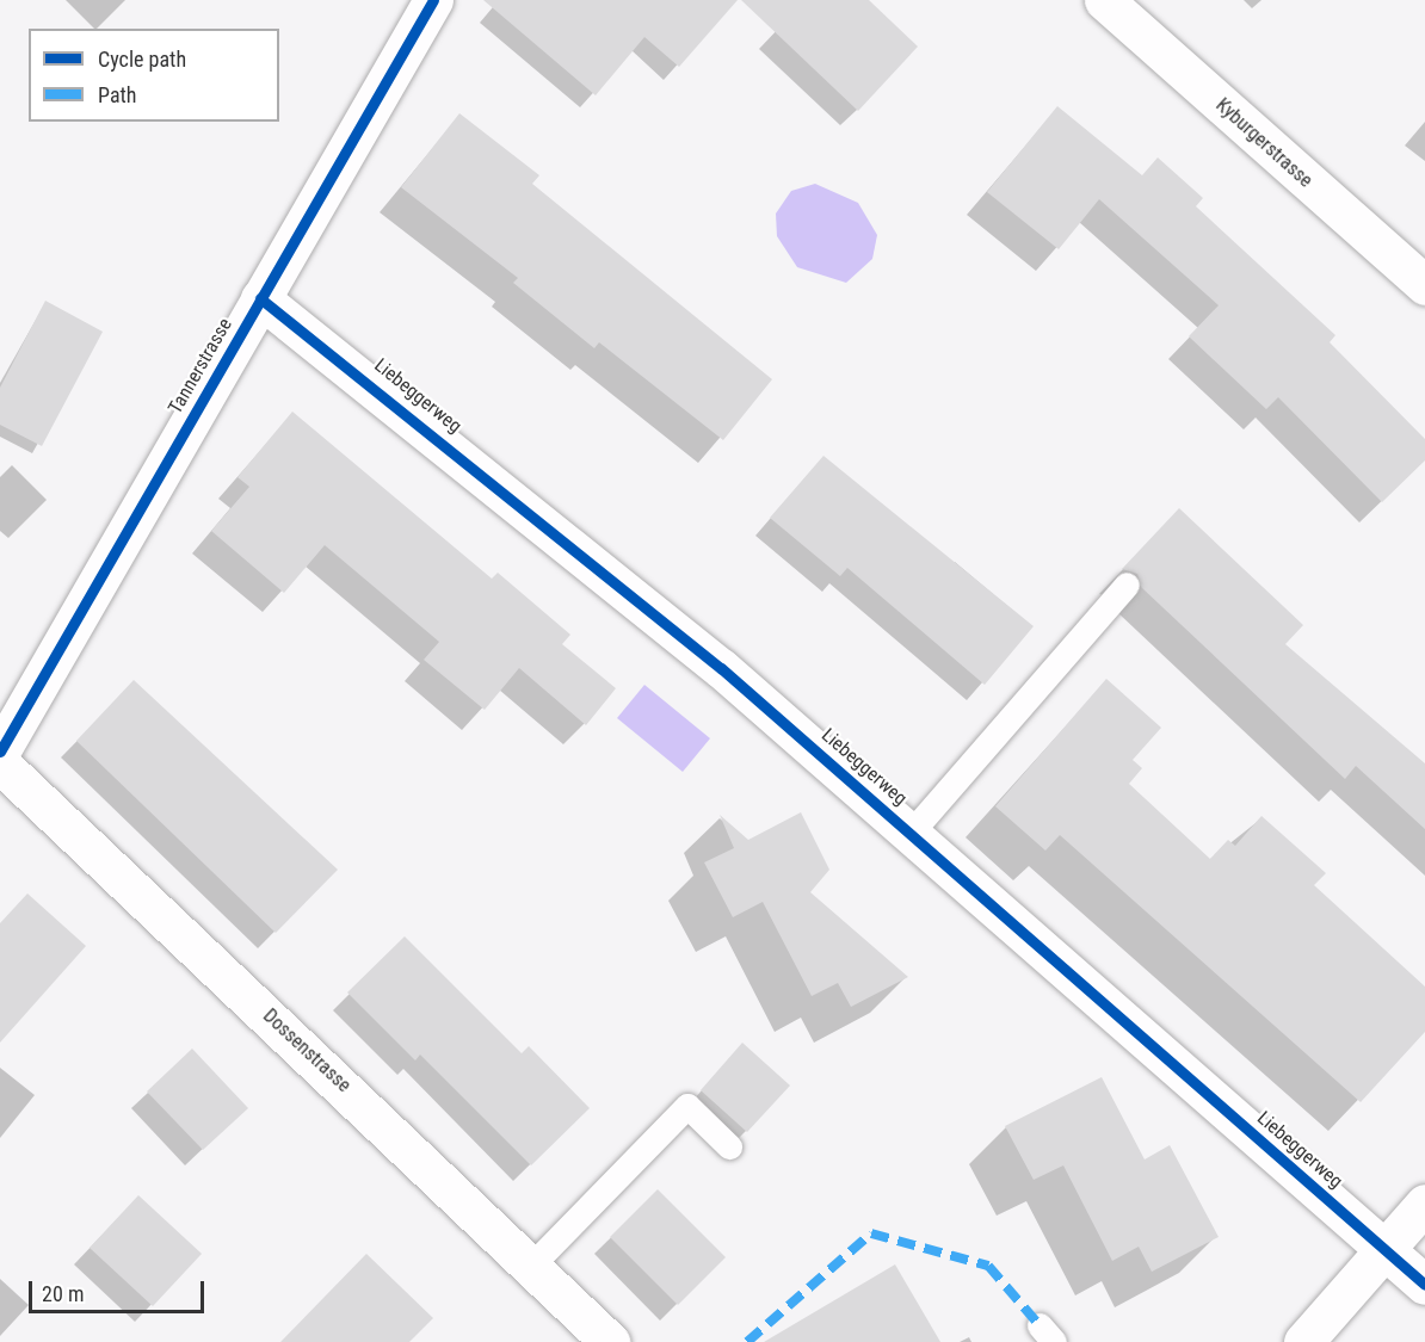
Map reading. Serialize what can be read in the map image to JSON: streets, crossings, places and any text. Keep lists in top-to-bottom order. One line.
{"streets":{"street":["Kyburgerstrasse","Tannerstrasse","Liebeggerweg","Dossenstrasse"]},"crossings":[["Tannerstrasse","Liebeggerweg"]],"legend":["Cycle path","Path"],"scale_bar":"20 m"}
